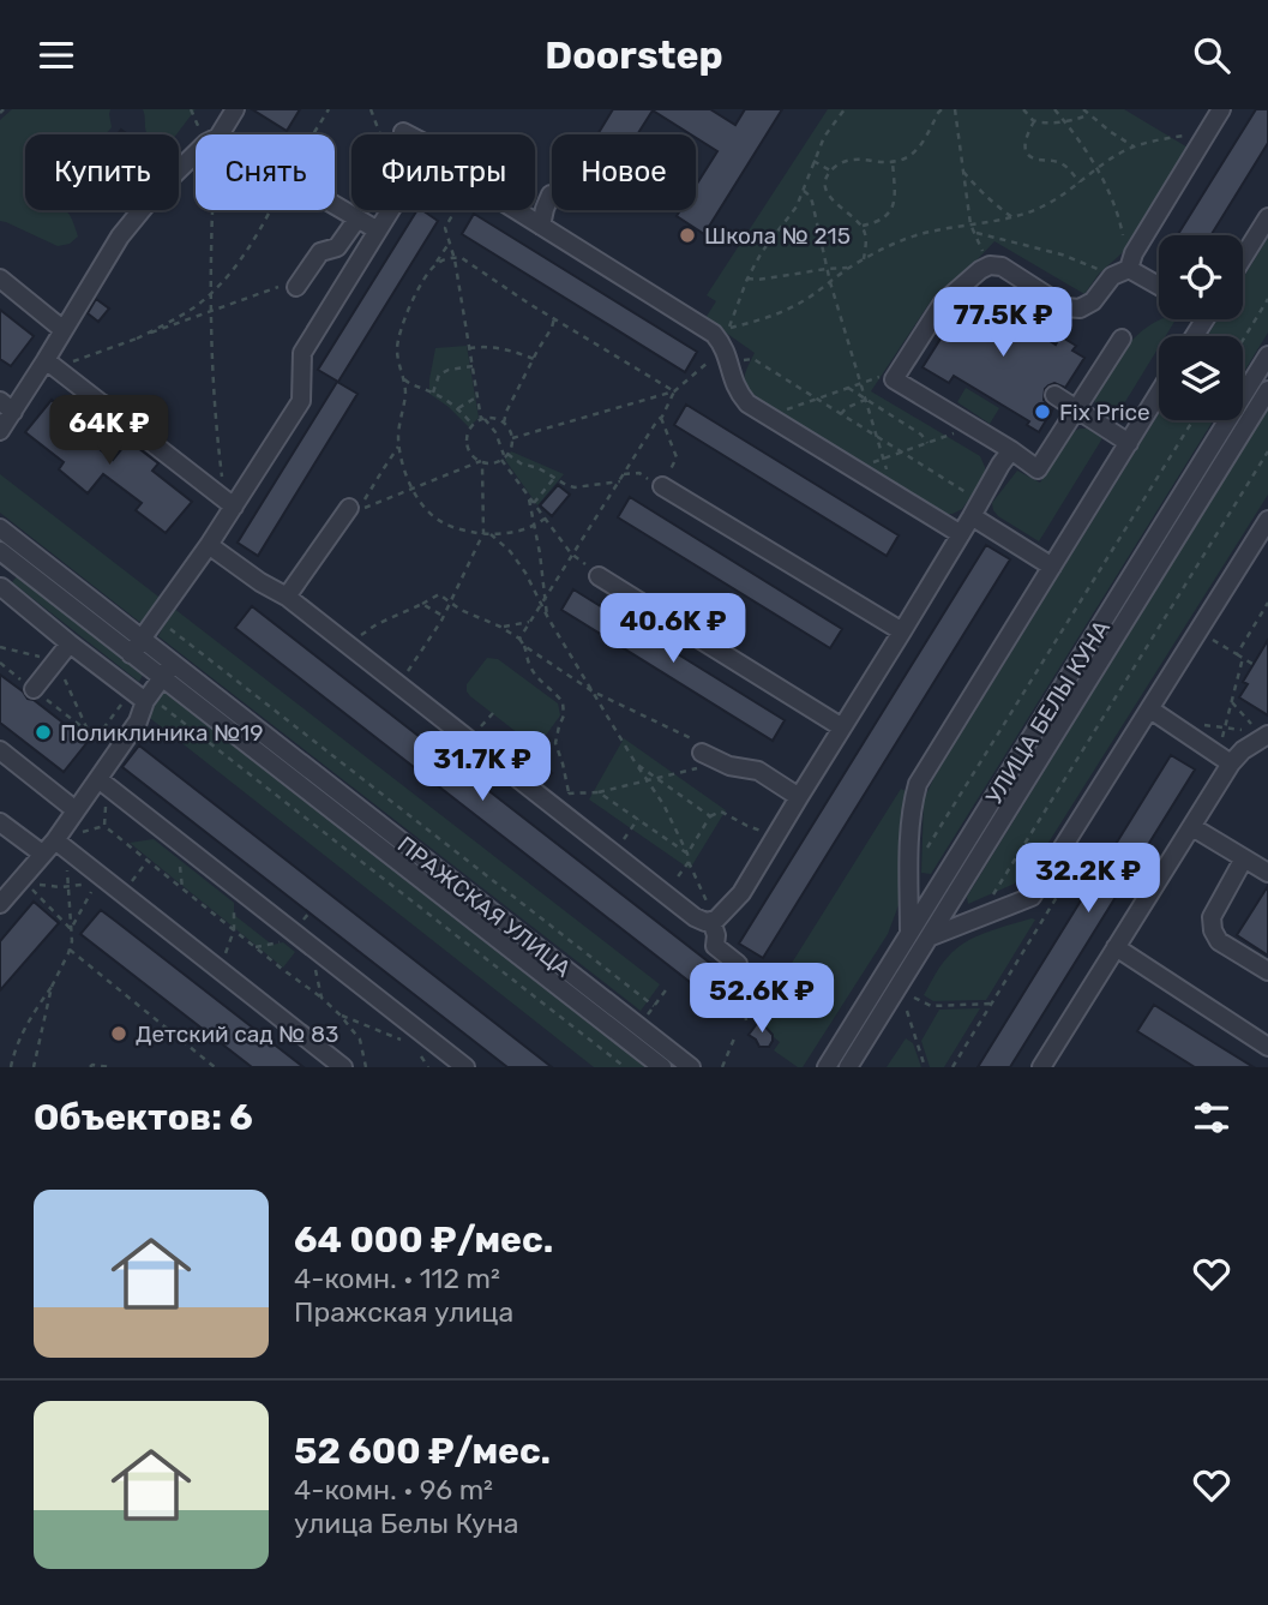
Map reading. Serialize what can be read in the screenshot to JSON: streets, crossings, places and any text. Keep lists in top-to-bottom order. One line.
{"streets":{"street":["УЛИЦА БЕЛЫ КУНА","ПРАЖСКАЯ УЛИЦА"]},"places":["Школа № 215","Fix Price","Поликлиника №19","Детский сад № 83"],"page":{"header":"Doorstep","chip":["Купить","Снять","Фильтры","Новое"],"price":["77.5K ₽","64K ₽","40.6K ₽","31.7K ₽","32.2K ₽","52.6K ₽"],"heading":"Объектов: 6","list":[{"name":"64 000 ₽/мес.","note":"4-комн. · 112 m² · Пражская улица"},{"name":"52 600 ₽/мес.","note":"4-комн. · 96 m² · улица Белы Куна"}]}}
